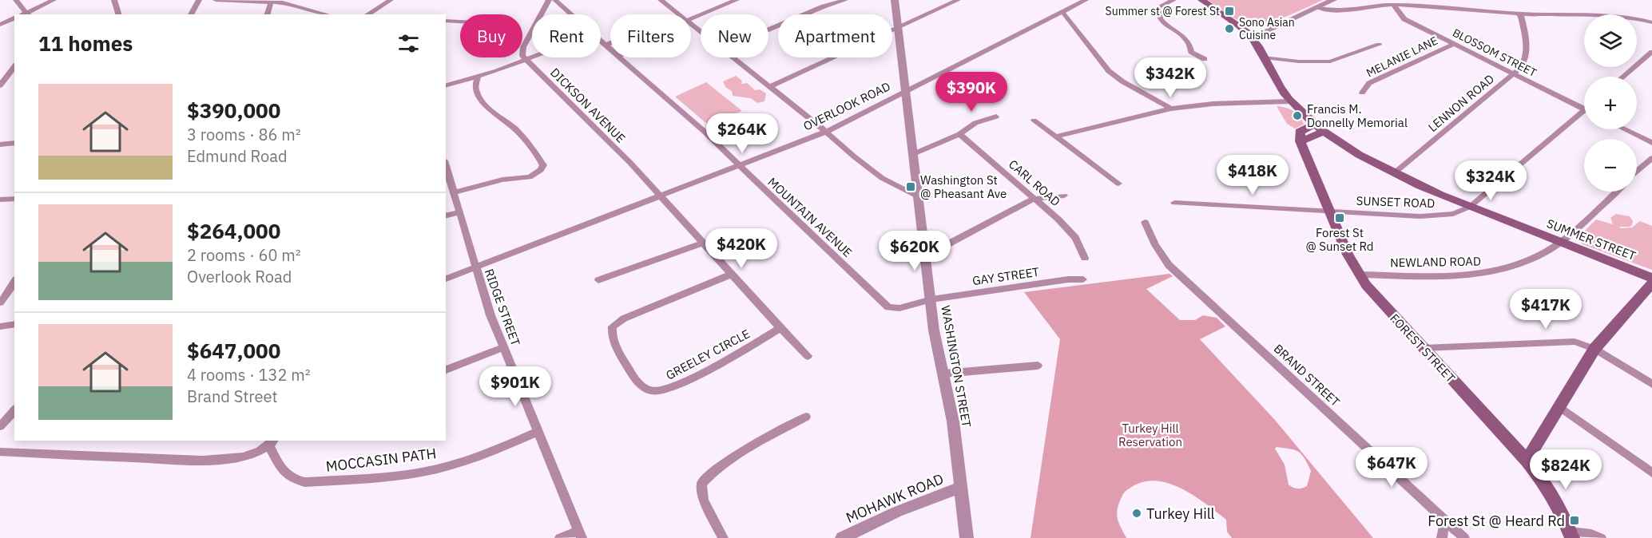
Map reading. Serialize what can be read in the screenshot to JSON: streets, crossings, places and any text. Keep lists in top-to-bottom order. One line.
{"streets":{"main road":["SUMMER STREET","FOREST STREET"],"street":["BLOSSOM STREET","MELANIE LANE","LENNON ROAD","DICKSON AVENUE","OVERLOOK ROAD","CARL ROAD","SUNSET ROAD","MOUNTAIN AVENUE","NEWLAND ROAD","GAY STREET","RIDGE STREET","GREELEY CIRCLE","WASHINGTON STREET","BRAND STREET","MOCCASIN PATH","MOHAWK ROAD"]},"crossings":[["BLOSSOM STREET","MELANIE LANE"],["BLOSSOM STREET","LENNON ROAD"],["LENNON ROAD","SUMMER STREET"],["DICKSON AVENUE","OVERLOOK ROAD"],["DICKSON AVENUE","GREELEY CIRCLE"],["OVERLOOK ROAD","MOUNTAIN AVENUE"],["OVERLOOK ROAD","RIDGE STREET"],["OVERLOOK ROAD","WASHINGTON STREET"],["SUNSET ROAD","SUMMER STREET"],["SUNSET ROAD","FOREST STREET"],["MOUNTAIN AVENUE","GAY STREET"],["MOUNTAIN AVENUE","WASHINGTON STREET"],["SUMMER STREET","NEWLAND ROAD"],["SUMMER STREET","FOREST STREET"],["NEWLAND ROAD","FOREST STREET"],["GAY STREET","WASHINGTON STREET"],["RIDGE STREET","MOCCASIN PATH"],["WASHINGTON STREET","MOHAWK ROAD"]],"parks":["Turkey Hill Reservation"],"places":{"transit":["Summer st @ Forest St","Washington St @ Pheasant Ave","Forest St @ Sunset Rd","Forest St @ Heard Rd"],"other":["Sono Asian Cuisine","Francis M. Donnelly Memorial","Turkey Hill"]},"page":{"map_buttons":["+","−"],"chip":["Buy","Rent","Filters","New","Apartment"],"heading":"11 homes","price":["$342K","$390K","$264K","$418K","$324K","$420K","$620K","$417K","$901K","$647K","$824K"],"list":[{"name":"$390,000","note":"3 rooms · 86 m² · Edmund Road"},{"name":"$264,000","note":"2 rooms · 60 m² · Overlook Road"},{"name":"$647,000","note":"4 rooms · 132 m² · Brand Street"}]}}
